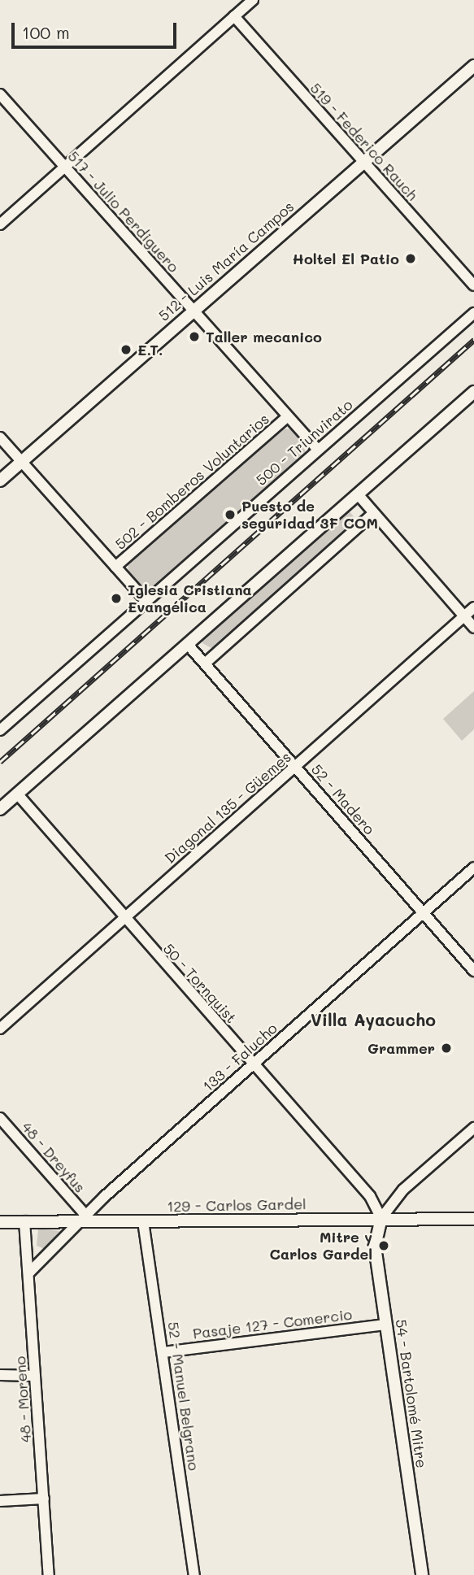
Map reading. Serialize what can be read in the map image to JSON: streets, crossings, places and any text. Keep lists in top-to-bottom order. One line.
{"streets":{"street":["519 - Federico Rauch","517 - Julio Perdiguero","512 - Luis María Campos","500 - Triunvirato","502 - Bomberos Voluntarios","52 - Madero","Diagonal 135 - Güemes","50 - Tornquist","133 - Falucho","48 - Dreyfus","129 - Carlos Gardel","Pasaje 127 - Comercio","54 - Bartolomé Mitre","52 - Manuel Belgrano","48 - Moreno"]},"crossings":[["519 - Federico Rauch","512 - Luis María Campos"],["517 - Julio Perdiguero","512 - Luis María Campos"],["517 - Julio Perdiguero","500 - Triunvirato"],["517 - Julio Perdiguero","502 - Bomberos Voluntarios"],["52 - Madero","Diagonal 135 - Güemes"],["52 - Madero","133 - Falucho"],["Diagonal 135 - Güemes","50 - Tornquist"],["50 - Tornquist","133 - Falucho"],["50 - Tornquist","129 - Carlos Gardel"],["50 - Tornquist","54 - Bartolomé Mitre"],["133 - Falucho","48 - Dreyfus"],["133 - Falucho","129 - Carlos Gardel"],["133 - Falucho","48 - Moreno"],["48 - Dreyfus","129 - Carlos Gardel"],["129 - Carlos Gardel","54 - Bartolomé Mitre"],["129 - Carlos Gardel","52 - Manuel Belgrano"],["129 - Carlos Gardel","48 - Moreno"],["Pasaje 127 - Comercio","54 - Bartolomé Mitre"],["Pasaje 127 - Comercio","52 - Manuel Belgrano"]],"districts":["Villa Ayacucho"],"places":["Holtel El Patio","Taller mecanico","E.T.","Puesto de seguridad 3F COM","Iglesia Cristiana Evangélica","Grammer","Mitre y Carlos Gardel"],"scale_bar":"100 m"}
